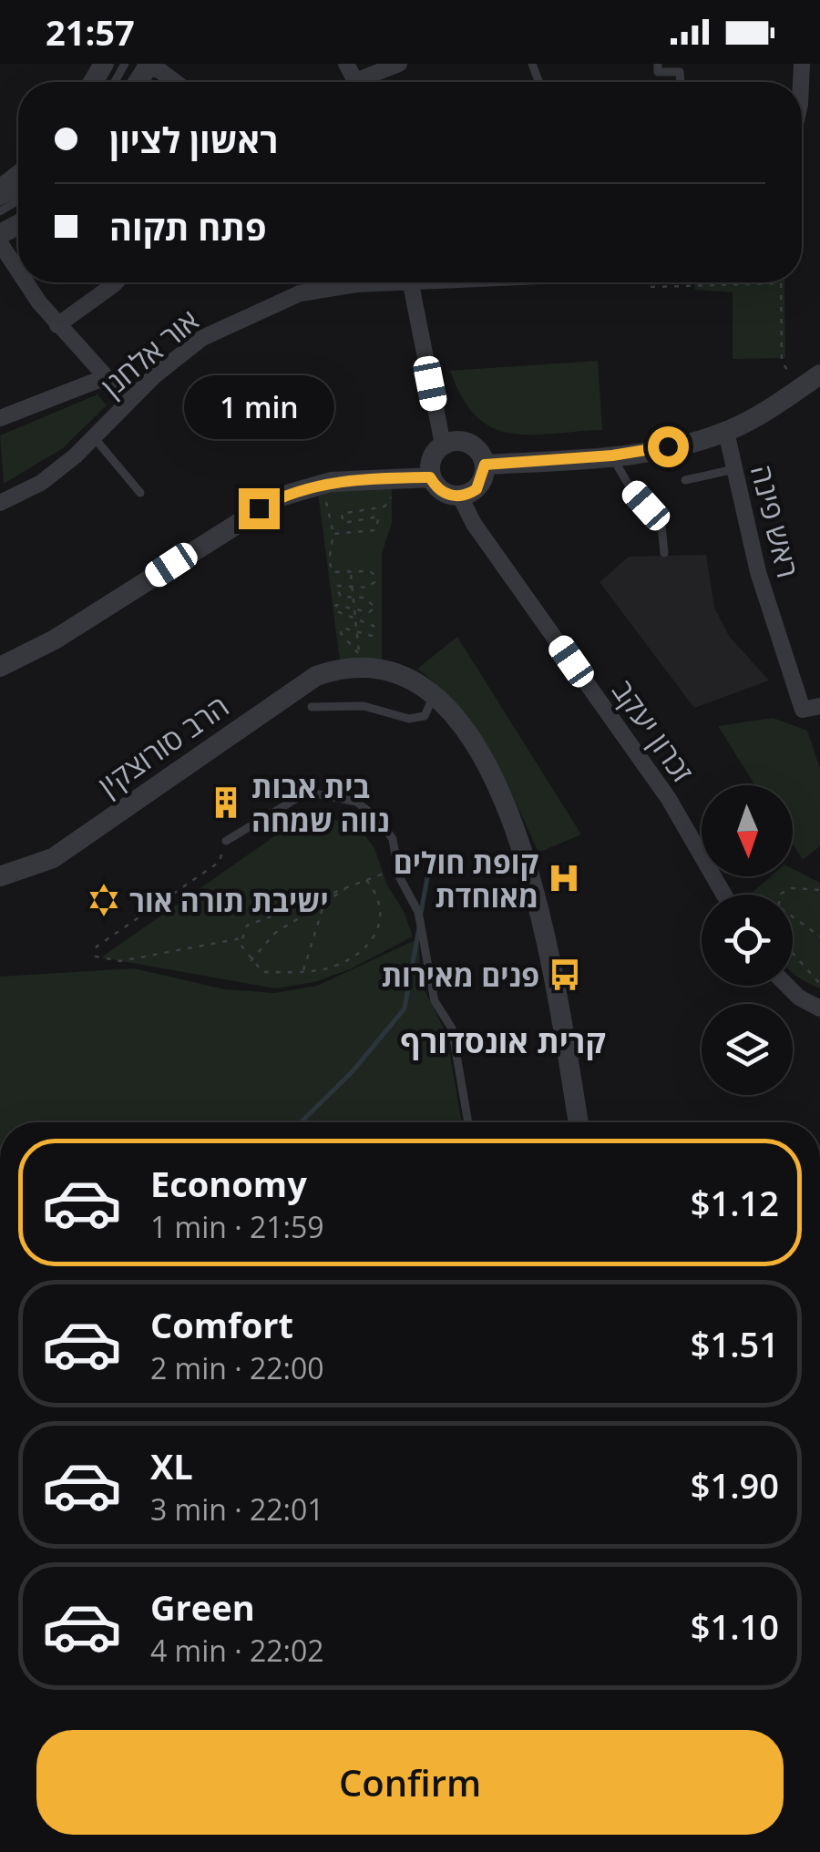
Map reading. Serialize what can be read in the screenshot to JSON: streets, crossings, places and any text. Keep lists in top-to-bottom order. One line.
{"streets":{"street":["אור אלחנן","ראש פינה","זכרון יעקב","הרב סורוצקין"]},"districts":["קרית אונסדורף"],"places":{"building":["בית אבות נווה שמחה"],"hospital":["קופת חולים מאוחדת"],"synagogue":["ישיבת תורה אור"],"bus stop":["פנים מאירות"]},"north":"bottom","page":{"status":"21:57","banner":["ראשון לציון","פתח תקוה"],"bubble":"1 min","list":[{"name":"Economy","note":"1 min · 21:59","value":"$1.12"},{"name":"Comfort","note":"2 min · 22:00","value":"$1.51"},{"name":"XL","note":"3 min · 22:01","value":"$1.90"},{"name":"Green","note":"4 min · 22:02","value":"$1.10"}],"buttons":"Confirm"}}
